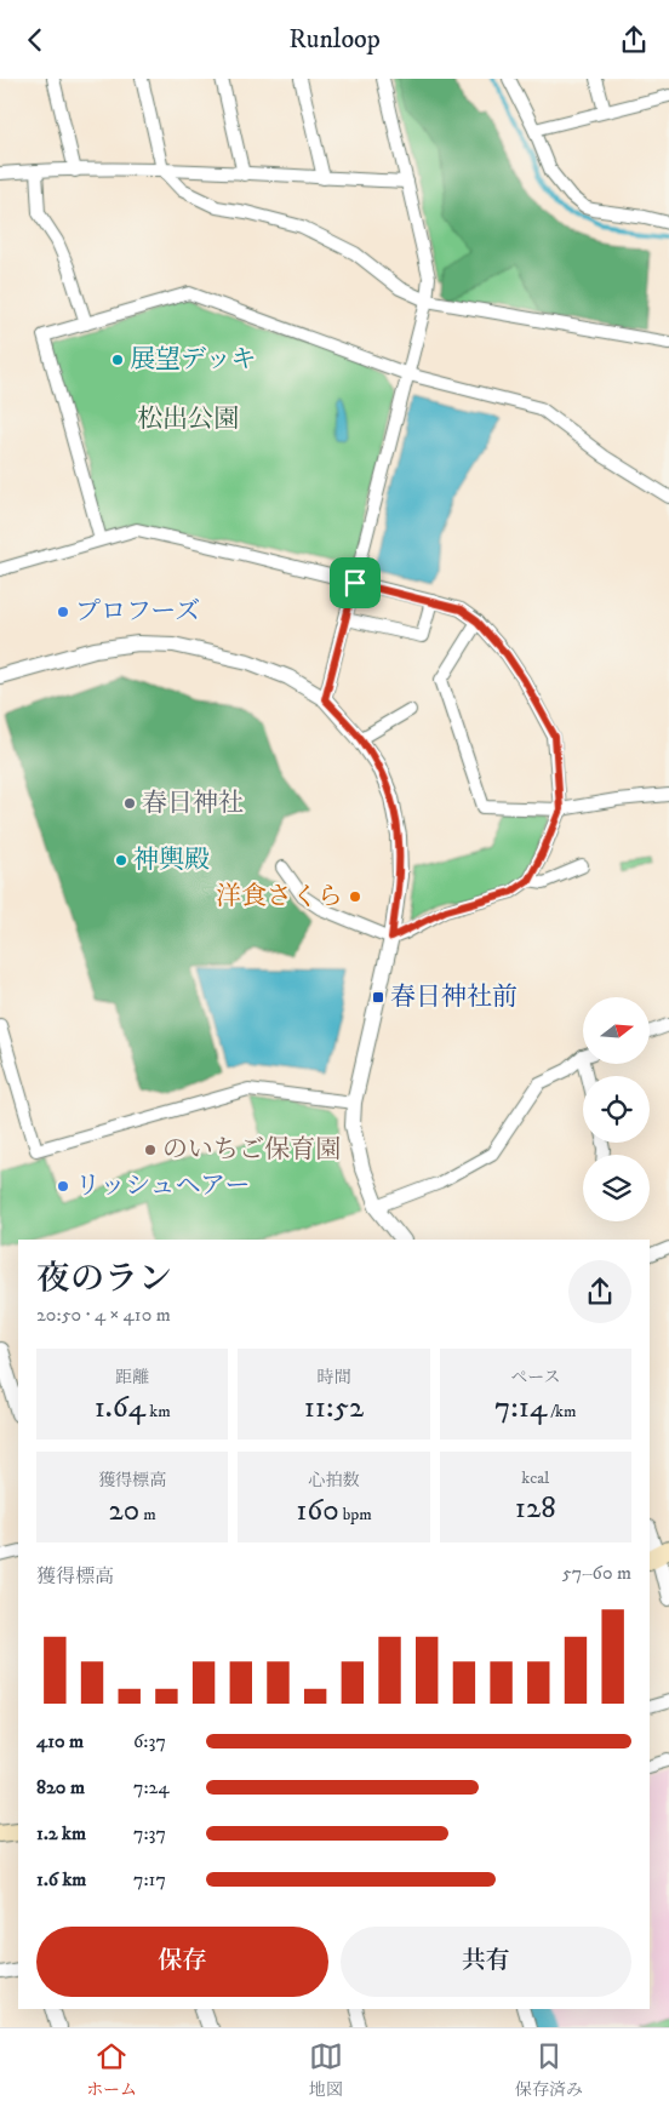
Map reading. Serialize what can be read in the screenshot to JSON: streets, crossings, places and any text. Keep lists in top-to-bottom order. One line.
{"parks":["松出公園"],"places":{"other":["展望デッキ","プロフーズ","春日神社","神輿殿","洋食さくら","のいちご保育園","リッシュヘアー"],"transit":["春日神社前"]},"north":"right","page":{"header":"Runloop","heading":["夜のラン","20:50 · 4 × 410 m"],"stats":[["距離","1.64 km"],["時間","11:52"],["ペース","7:14 /km"],["獲得標高","20 m"],["心拍数","160 bpm"],["kcal","128"]],"chart":["獲得標高","57–60 m"],"list":[{"name":"410 m","note":"6:37"},{"name":"820 m","note":"7:24"},{"name":"1.2 km","note":"7:37"},{"name":"1.6 km","note":"7:17"}],"buttons":["保存","共有"],"tabs":["ホーム","地図","保存済み"]}}
